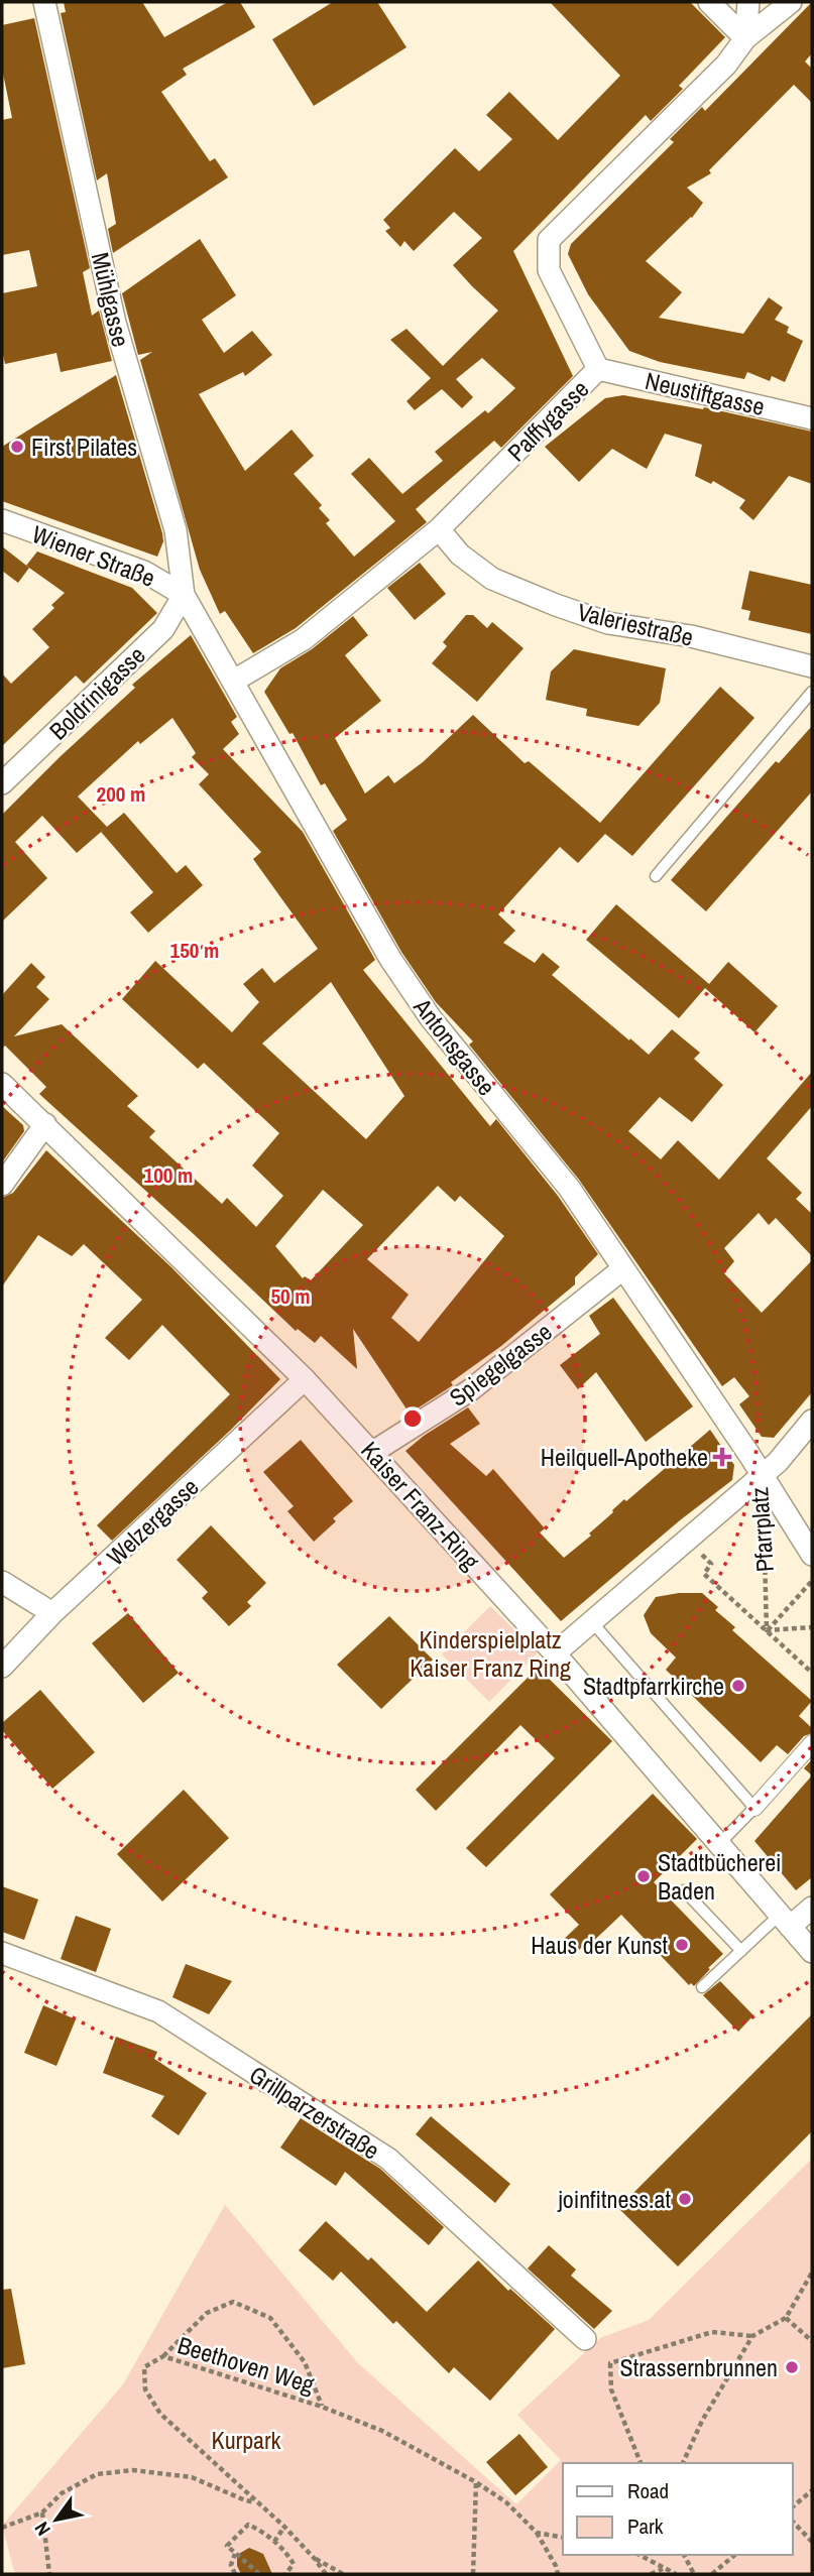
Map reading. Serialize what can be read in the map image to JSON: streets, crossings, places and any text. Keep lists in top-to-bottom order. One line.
{"streets":{"street":["Mühlgasse","Neustiftgasse","Palffygasse","Wiener Straße","Valeriestraße","Boldrinigasse","Antonsgasse","Spiegelgasse","Kaiser Franz-Ring","Welzergasse","Pfarrplatz","Grillparzerstraße"],"path":["Beethoven Weg"]},"crossings":[["Mühlgasse","Wiener Straße"],["Mühlgasse","Boldrinigasse"],["Mühlgasse","Antonsgasse"],["Neustiftgasse","Palffygasse"],["Palffygasse","Valeriestraße"],["Palffygasse","Antonsgasse"],["Wiener Straße","Boldrinigasse"],["Wiener Straße","Antonsgasse"],["Boldrinigasse","Antonsgasse"],["Antonsgasse","Spiegelgasse"],["Antonsgasse","Pfarrplatz"],["Spiegelgasse","Kaiser Franz-Ring"],["Kaiser Franz-Ring","Welzergasse"],["Kaiser Franz-Ring","Pfarrplatz"]],"parks":["Kinderspielplatz Kaiser Franz Ring","Kurpark"],"places":{"other":["First Pilates","Stadtpfarrkirche","Stadtbücherei Baden","Haus der Kunst","joinfitness.at","Strassernbrunnen"],"health":["Heilquell-Apotheke"]},"legend":["Road","Park"],"north":"bottom left","rings":["200 m","150 m","100 m","50 m"]}
